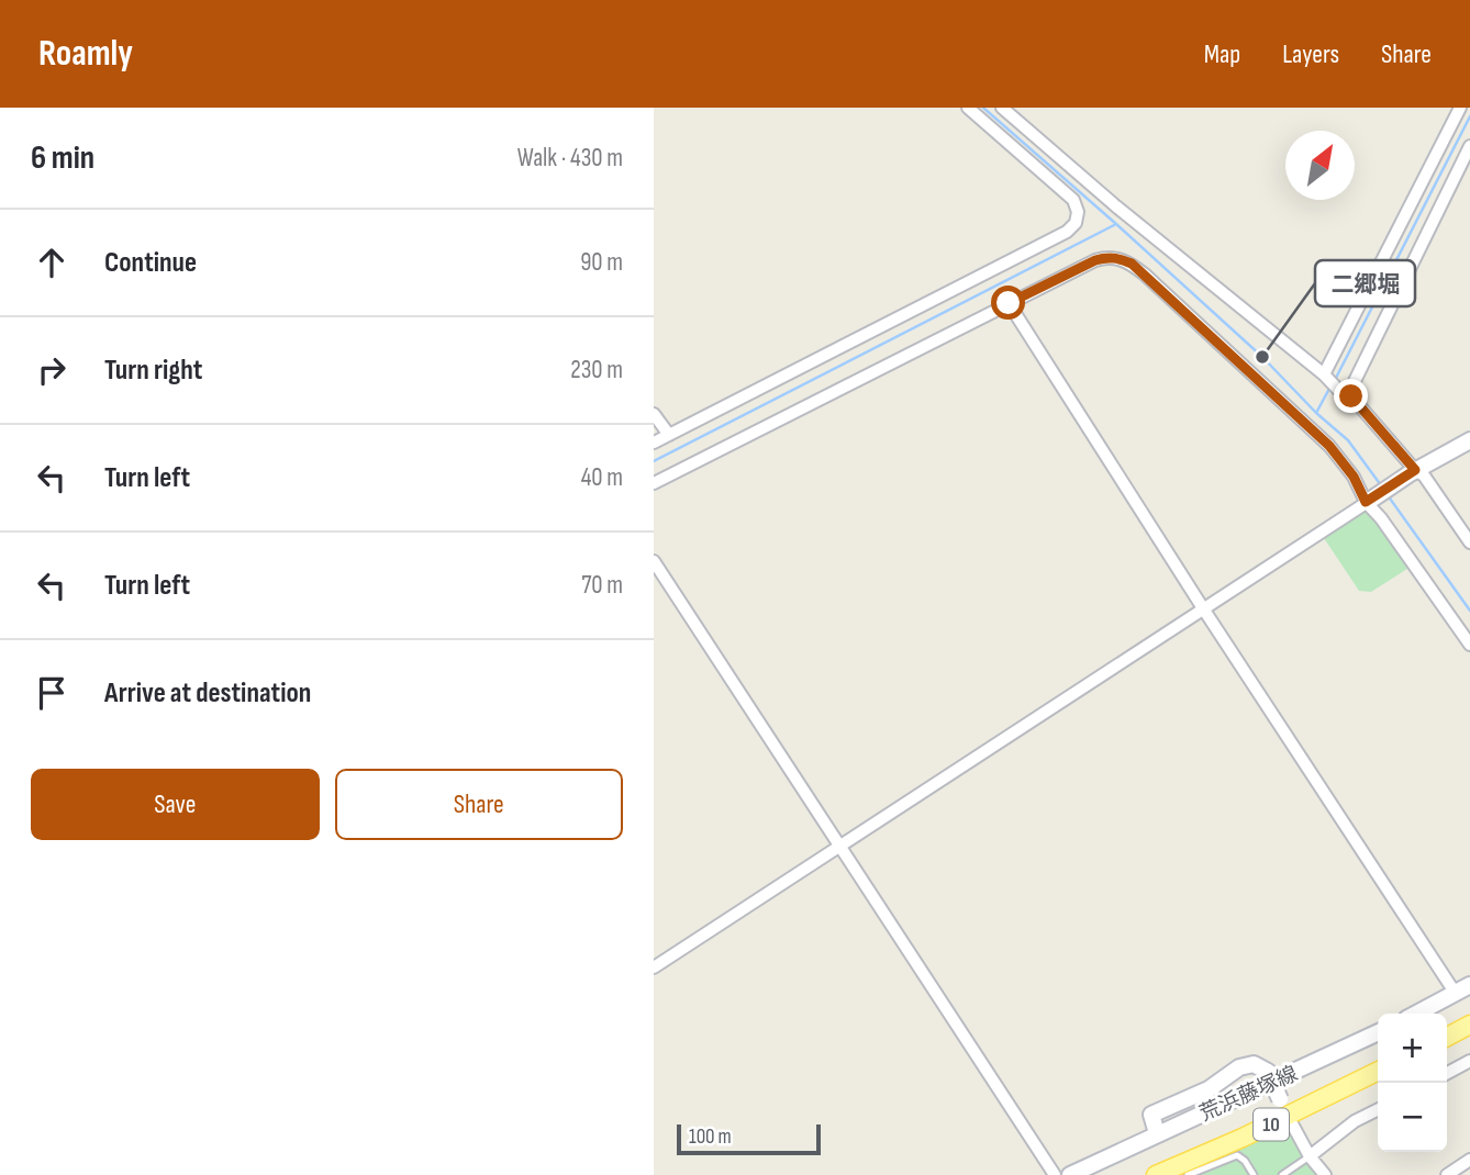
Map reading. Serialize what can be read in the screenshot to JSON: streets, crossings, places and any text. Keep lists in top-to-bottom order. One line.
{"streets":{"main road":["10"],"street":["荒浜藤塚線"]},"places":["二郷堀"],"scale_bar":"100 m","north":"top right","page":{"header":"Roamly","nav":["Map","Layers","Share"],"heading":["6 min","Walk · 430 m"],"list":[["Continue","90 m"],["Turn right","230 m"],["Turn left","40 m"],["Turn left","70 m"],"Arrive at destination"],"buttons":["Save","Share"],"map_buttons":["+","−"],"scale":"100 m"}}
